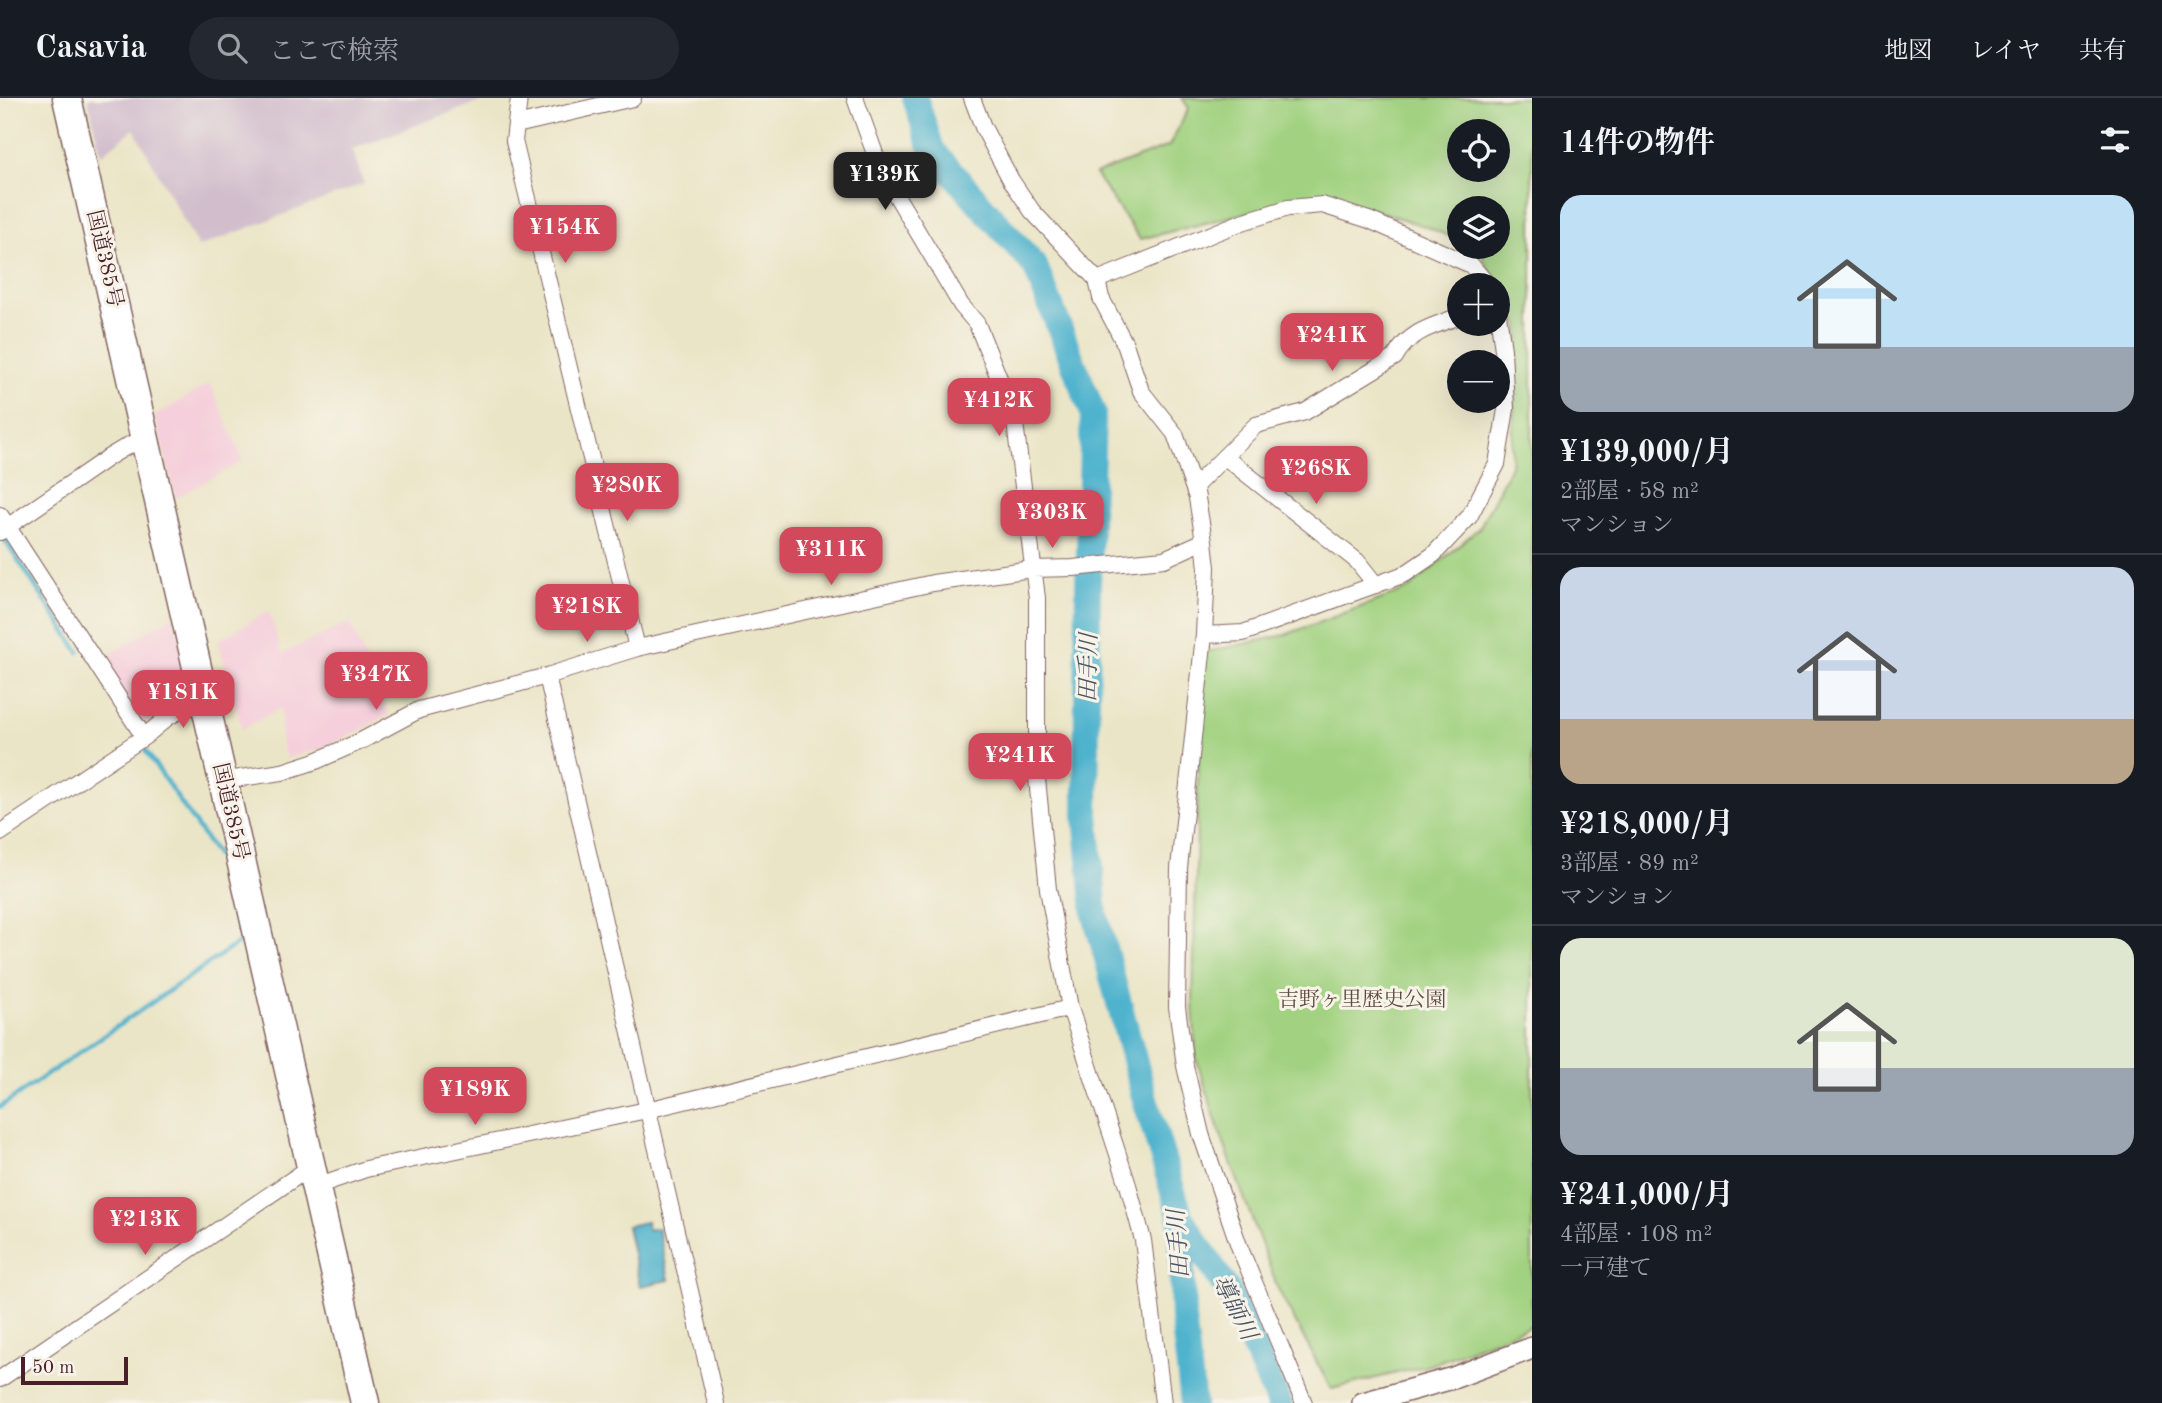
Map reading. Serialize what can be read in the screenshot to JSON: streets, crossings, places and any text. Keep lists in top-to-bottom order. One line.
{"streets":{"highway":["国道385号"]},"water":["田手川","導師川"],"parks":["吉野ヶ里歴史公園"],"scale_bar":"50 m","page":{"header":"Casavia","search":"ここで検索","nav":["地図","レイヤ","共有"],"heading":"14件の物件","map_buttons":["+","−"],"price":["¥139K","¥154K","¥241K","¥412K","¥268K","¥280K","¥303K","¥311K","¥218K","¥347K","¥181K","¥241K","¥189K","¥213K"],"list":[{"name":"¥139,000/月","note":"2部屋 · 58 m² · マンション"},{"name":"¥218,000/月","note":"3部屋 · 89 m² · マンション"},{"name":"¥241,000/月","note":"4部屋 · 108 m² · 一戸建て"}],"scale":"50 m"}}
